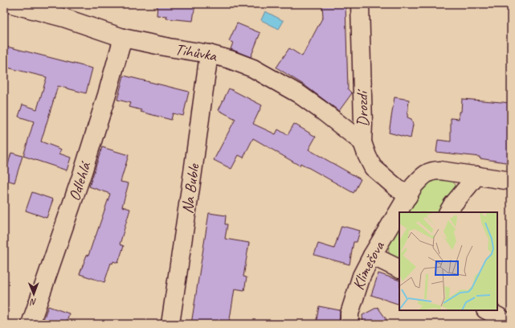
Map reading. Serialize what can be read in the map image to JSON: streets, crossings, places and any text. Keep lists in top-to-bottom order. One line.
{"streets":{"street":["Tihůvka","Drozdí","Odlehlá","Na Buble","Klimešova"]},"crossings":[["Tihůvka","Drozdí"],["Tihůvka","Odlehlá"],["Tihůvka","Na Buble"],["Drozdí","Klimešova"]],"north":"bottom"}
